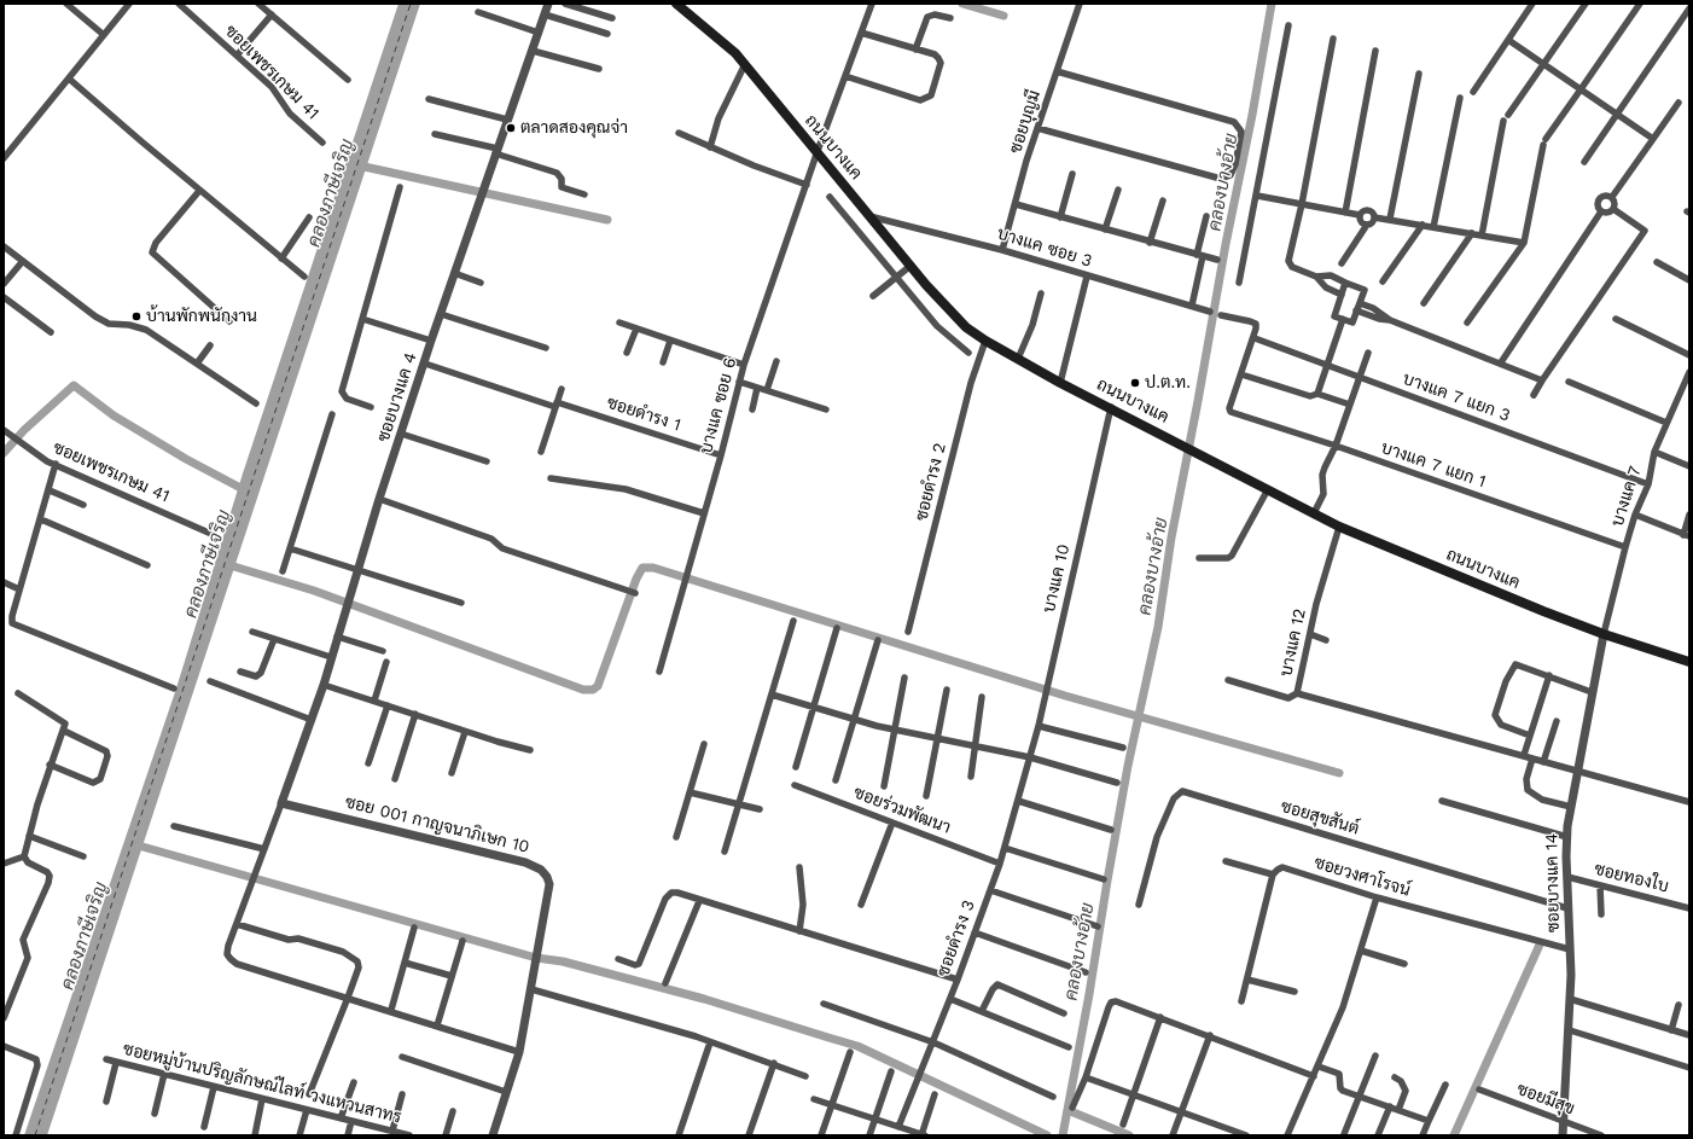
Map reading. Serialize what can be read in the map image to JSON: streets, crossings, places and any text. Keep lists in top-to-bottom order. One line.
{"streets":{"main road":["ถนนบางแค"],"street":["ซอยเพชรเกษม 41","ซอยบุญมี","บางแค ซอย 3","ซอยบางแค 4","บางแค 7 แยก 3","บางแค ซอย 6","ซอยดำรง 1","บางแค 7 แยก 1","ซอยดำรง 2","บางแค 7","บางแค 10","บางแค 12","ซอยร่วมพัฒนา","ซอยสุขสันต์","ซอย 001 กาญจนาภิเษก 10","ซอยวงศาโรจน์","ซอยทองใบ","ซอยบางแค 14","ซอยดำรง 3","ซอยหมู่บ้านปริญลักษณ์ไลท์ วงแหวนสาทร","ซอยมีสุข"]},"crossings":[["ซอยบุญมี","บางแค ซอย 3"],["ถนนบางแค","บางแค ซอย 3"],["ถนนบางแค","บางแค ซอย 6"],["ถนนบางแค","ซอยดำรง 2"],["ถนนบางแค","บางแค 7"],["ถนนบางแค","บางแค 10"],["ถนนบางแค","บางแค 12"],["ถนนบางแค","ซอยบางแค 14"],["ซอยบางแค 4","ซอยดำรง 1"],["ซอยบางแค 4","ซอย 001 กาญจนาภิเษก 10"],["บางแค 7 แยก 3","บางแค 7"],["บางแค ซอย 6","ซอยดำรง 1"],["บางแค 7 แยก 1","บางแค 7"],["บางแค 7","ซอยบางแค 14"],["บางแค 10","ซอยดำรง 3"],["ซอยร่วมพัฒนา","ซอยดำรง 3"],["ซอยสุขสันต์","ซอยบางแค 14"],["ซอยวงศาโรจน์","ซอยบางแค 14"],["ซอยทองใบ","ซอยบางแค 14"],["ซอยบางแค 14","ซอยมีสุข"]],"water":["คลองบางอ้าย","คลองภาษีเจริญ"],"places":["ตลาดสองคุณจ่า","บ้านพักพนักงาน","ป.ต.ท."]}
